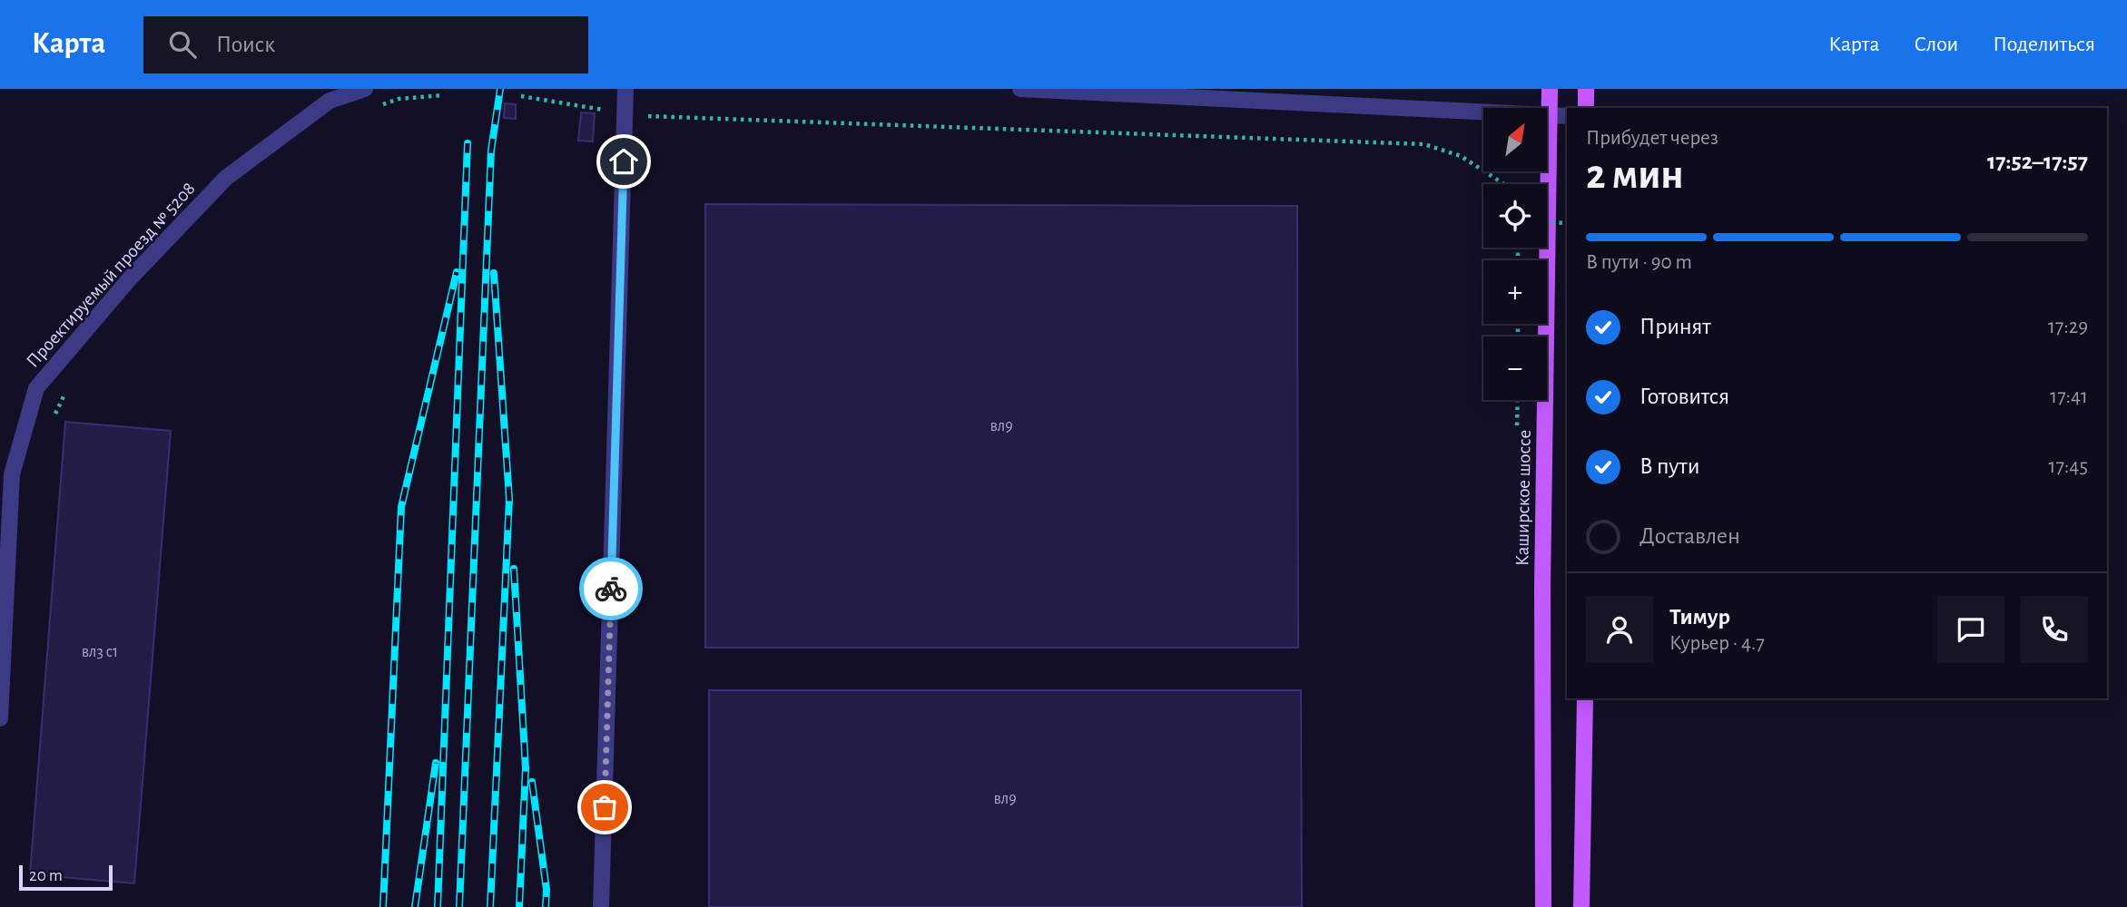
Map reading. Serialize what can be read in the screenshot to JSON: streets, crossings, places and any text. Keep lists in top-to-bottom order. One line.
{"streets":{"main road":["Каширское шоссе"],"street":["Проектируемый проезд № 5208"]},"house_numbers":["вл9","вл3 с1","вл9"],"scale_bar":"20 m","north":"top right","page":{"header":"Карта","search":"Поиск","nav":["Карта","Слои","Поделиться"],"map_buttons":["+","−"],"heading":["2 мин","Прибудет через","17:52–17:57"],"panel":["Тимур","Курьер · 4.7"],"bar":"В пути · 90 m","list":[["Принят","17:29"],["Готовится","17:41"],["В пути","17:45"],"Доставлен"],"scale":"20 m"}}
